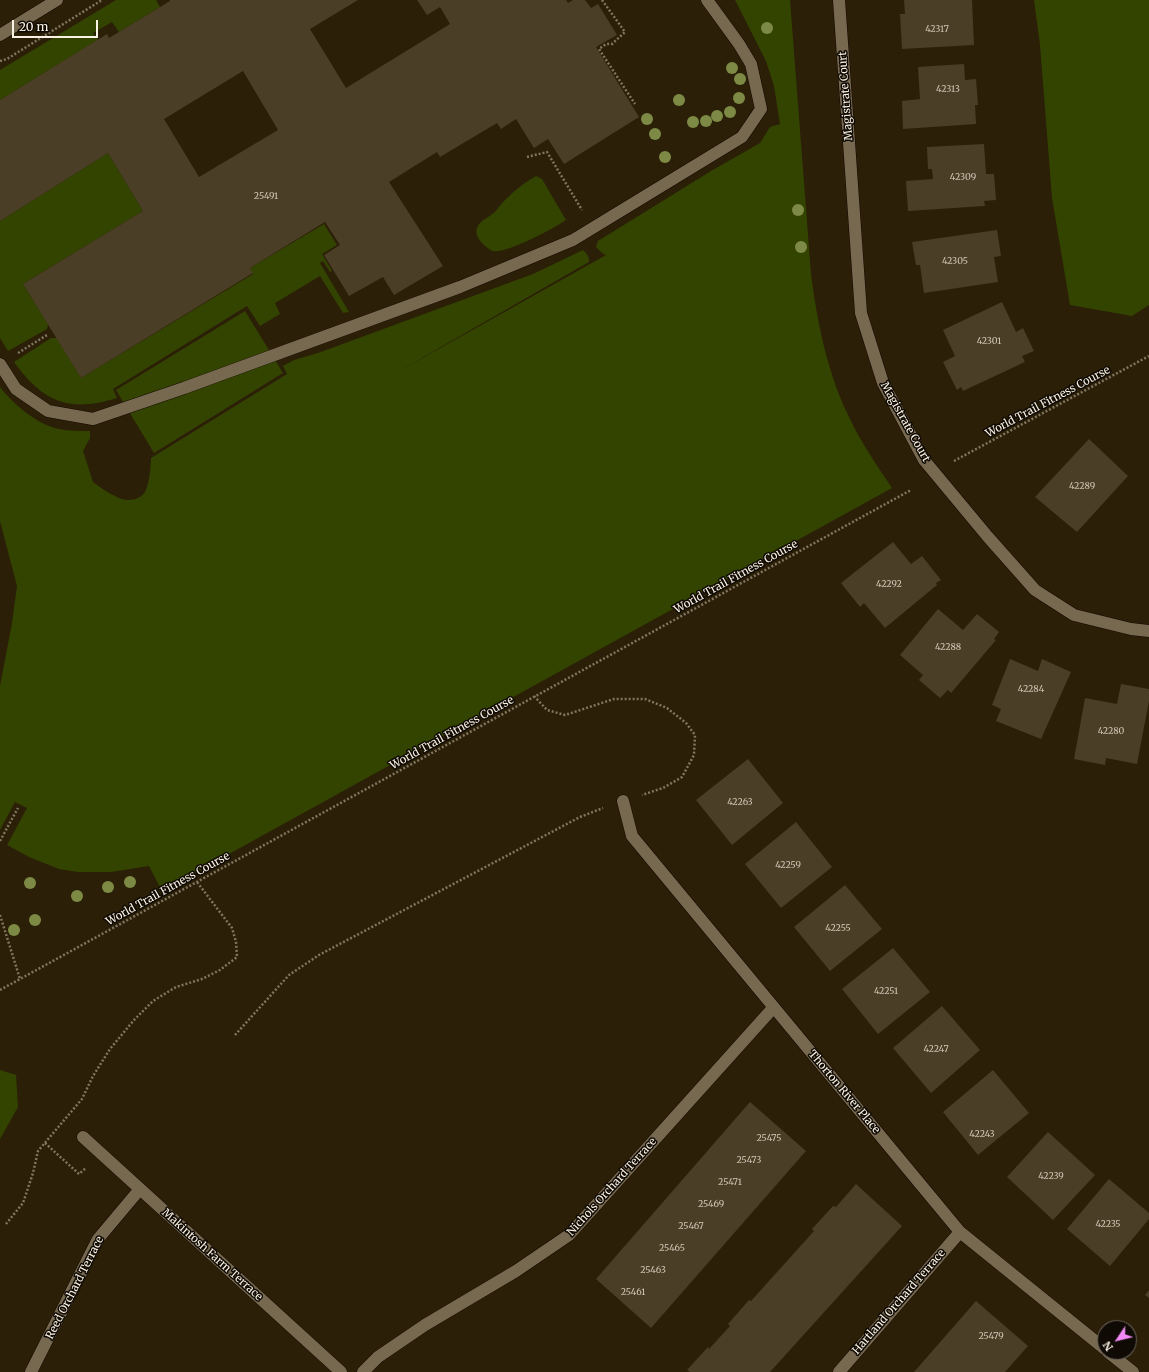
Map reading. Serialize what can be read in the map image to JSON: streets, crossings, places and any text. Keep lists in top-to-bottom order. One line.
{"streets":{"street":["Magistrate Court","Thorton River Place","Nichols Orchard Terrace","Makintosh Farm Terrace","Reed Orchard Terrace","Hartland Orchard Terrace"],"path":["World Trail Fitness Course"]},"crossings":[["Thorton River Place","Nichols Orchard Terrace"],["Thorton River Place","Hartland Orchard Terrace"],["Makintosh Farm Terrace","Reed Orchard Terrace"]],"house_numbers":["42317","42313","42309","25491","42305","42301","42289","42292","42288","42284","42280","42263","42259","42255","42251","42247","42243","25475","25473","42239","25471","25469","42235","25467","25465","25463","25461","25479"],"scale_bar":"20 m","north":"bottom left"}
